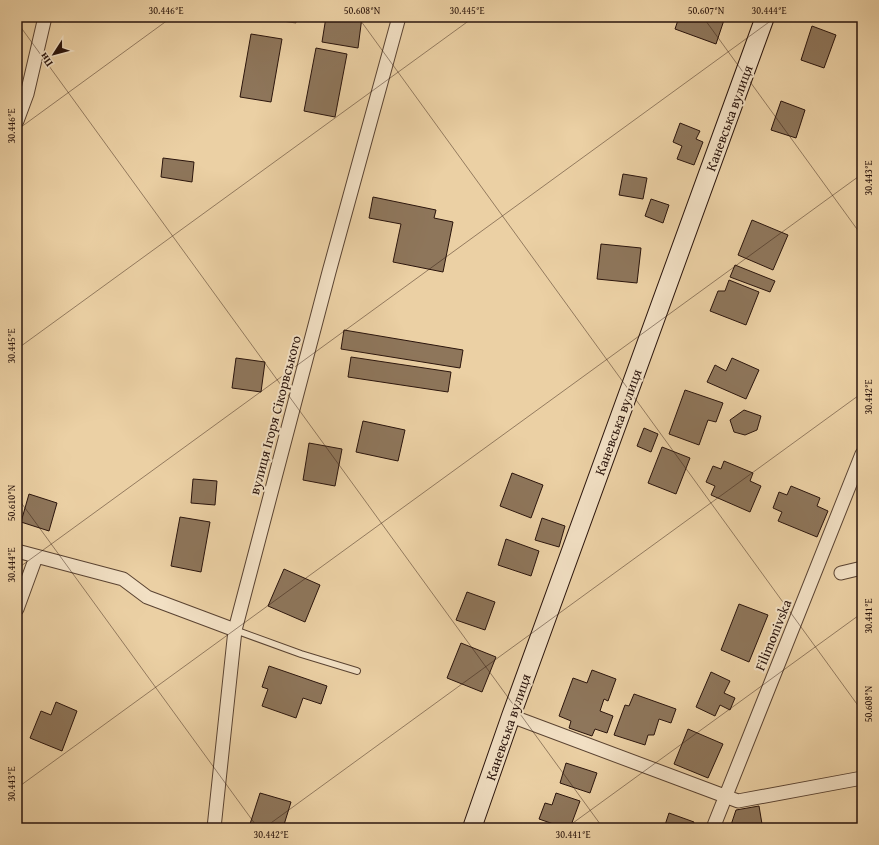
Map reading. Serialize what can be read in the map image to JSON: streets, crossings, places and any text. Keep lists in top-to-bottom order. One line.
{"streets":{"street":["Каневська вулиця","вулиця Ігоря Сікорвського","Filimonivska"]},"north":"bottom left","coordinates":["30.446°E","50.608°N","30.445°E","50.607°N","30.444°E","30.443°E","30.442°E","50.610°N","30.441°E"]}
